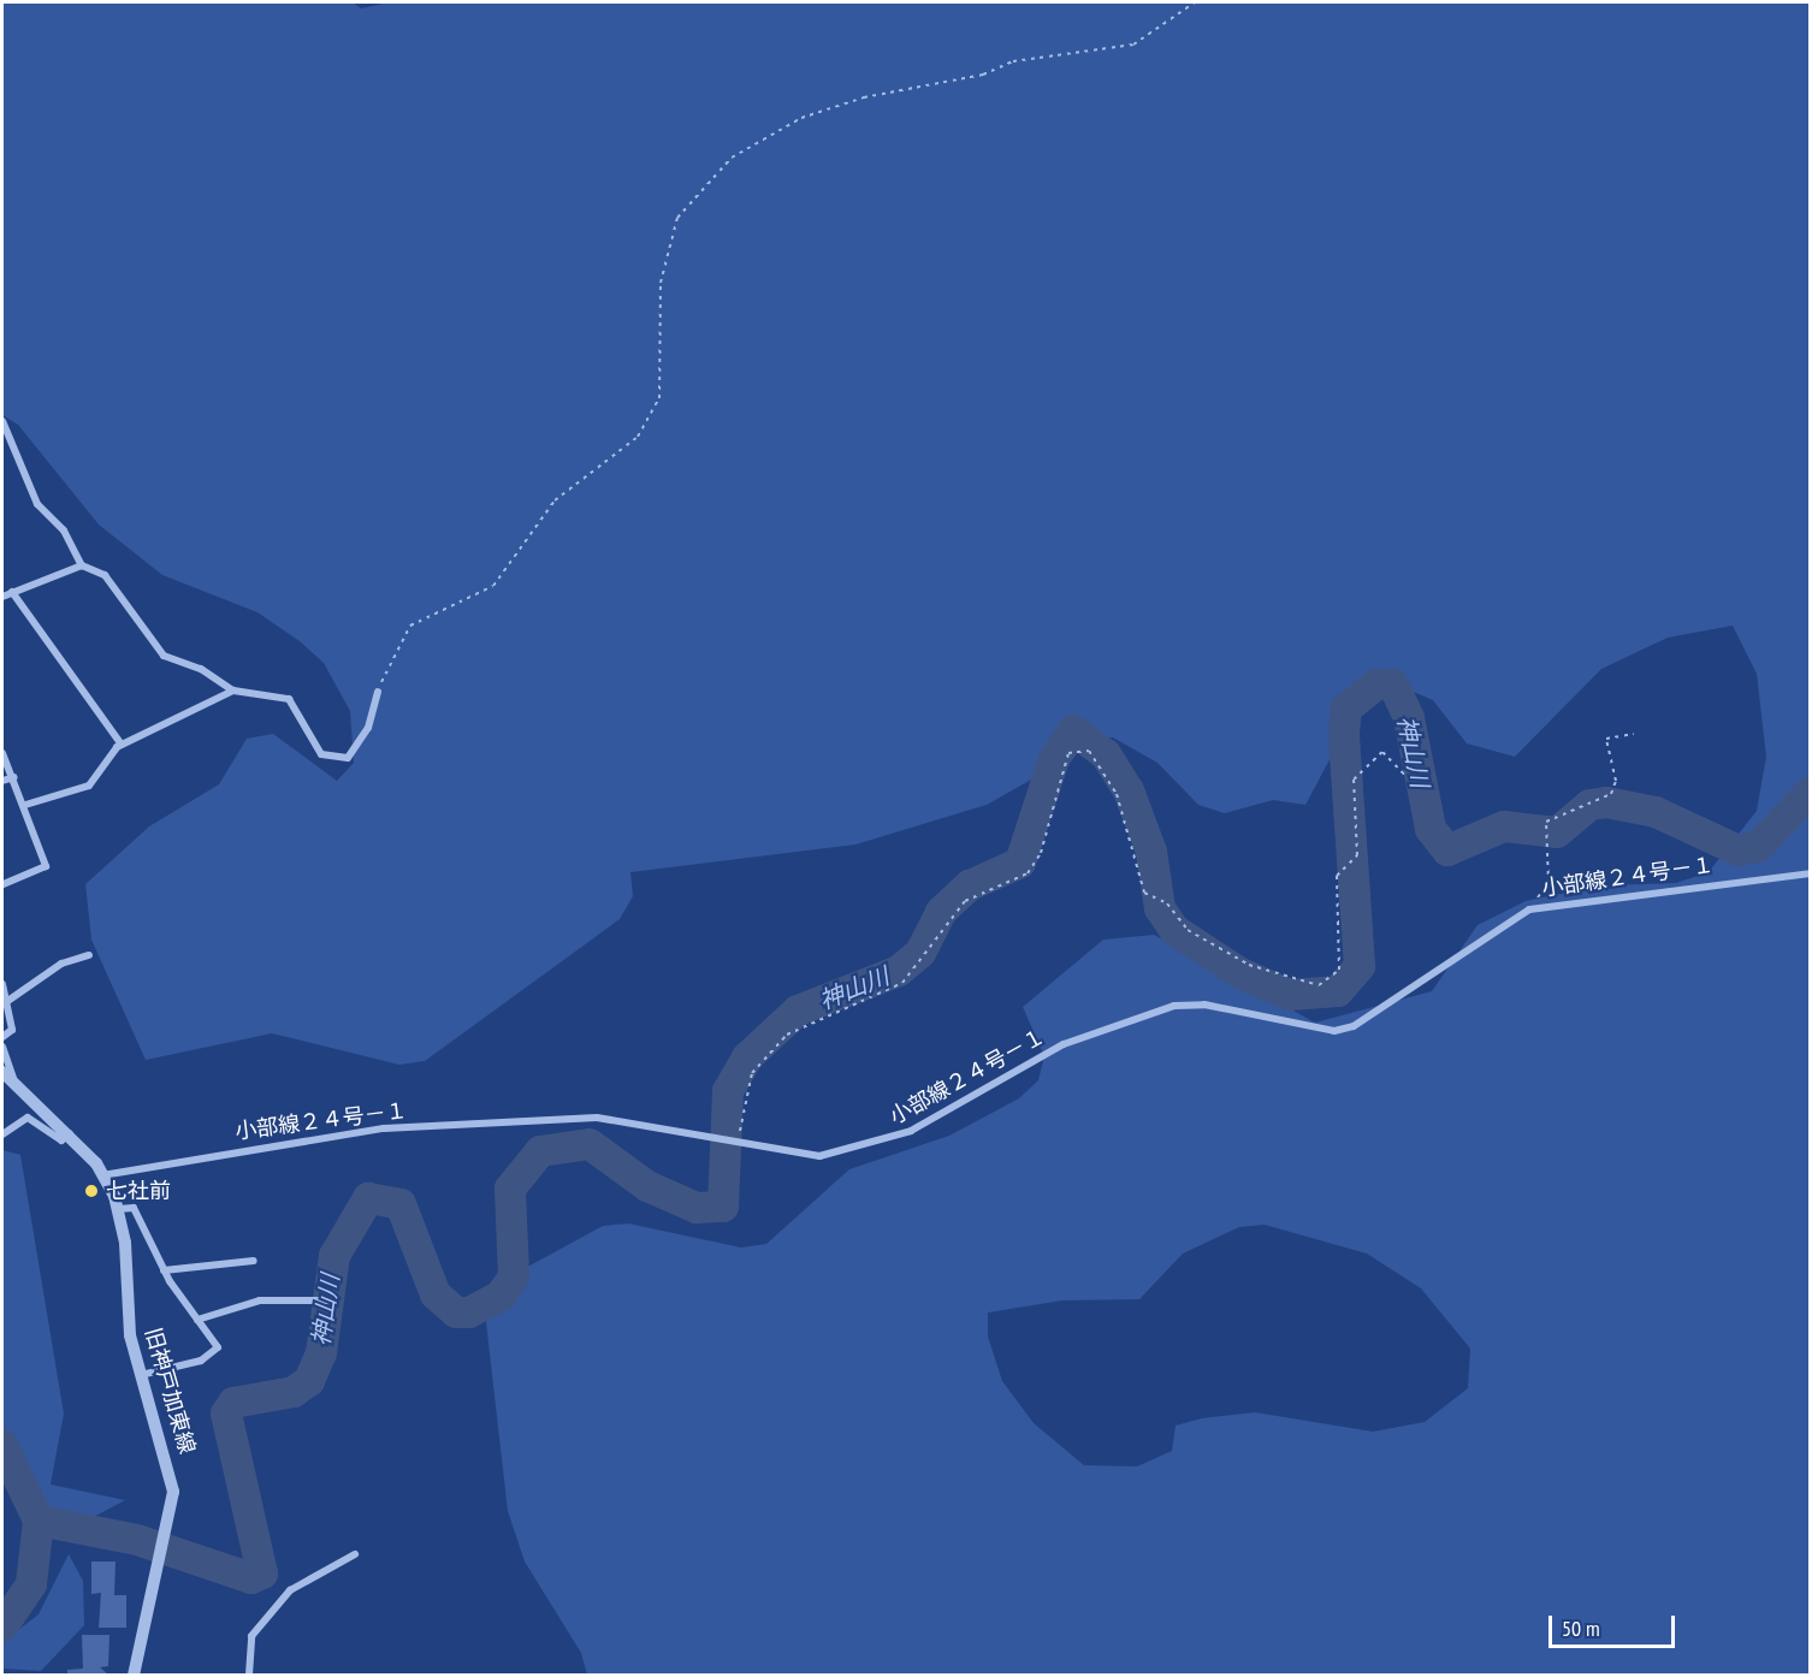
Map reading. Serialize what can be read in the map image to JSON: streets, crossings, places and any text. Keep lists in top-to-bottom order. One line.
{"streets":{"street":["小部線２４号－１","旧神戸加東線"]},"crossings":[["小部線２４号－１","旧神戸加東線"]],"water":["神山川"],"places":["七社前"],"scale_bar":"50 m"}
